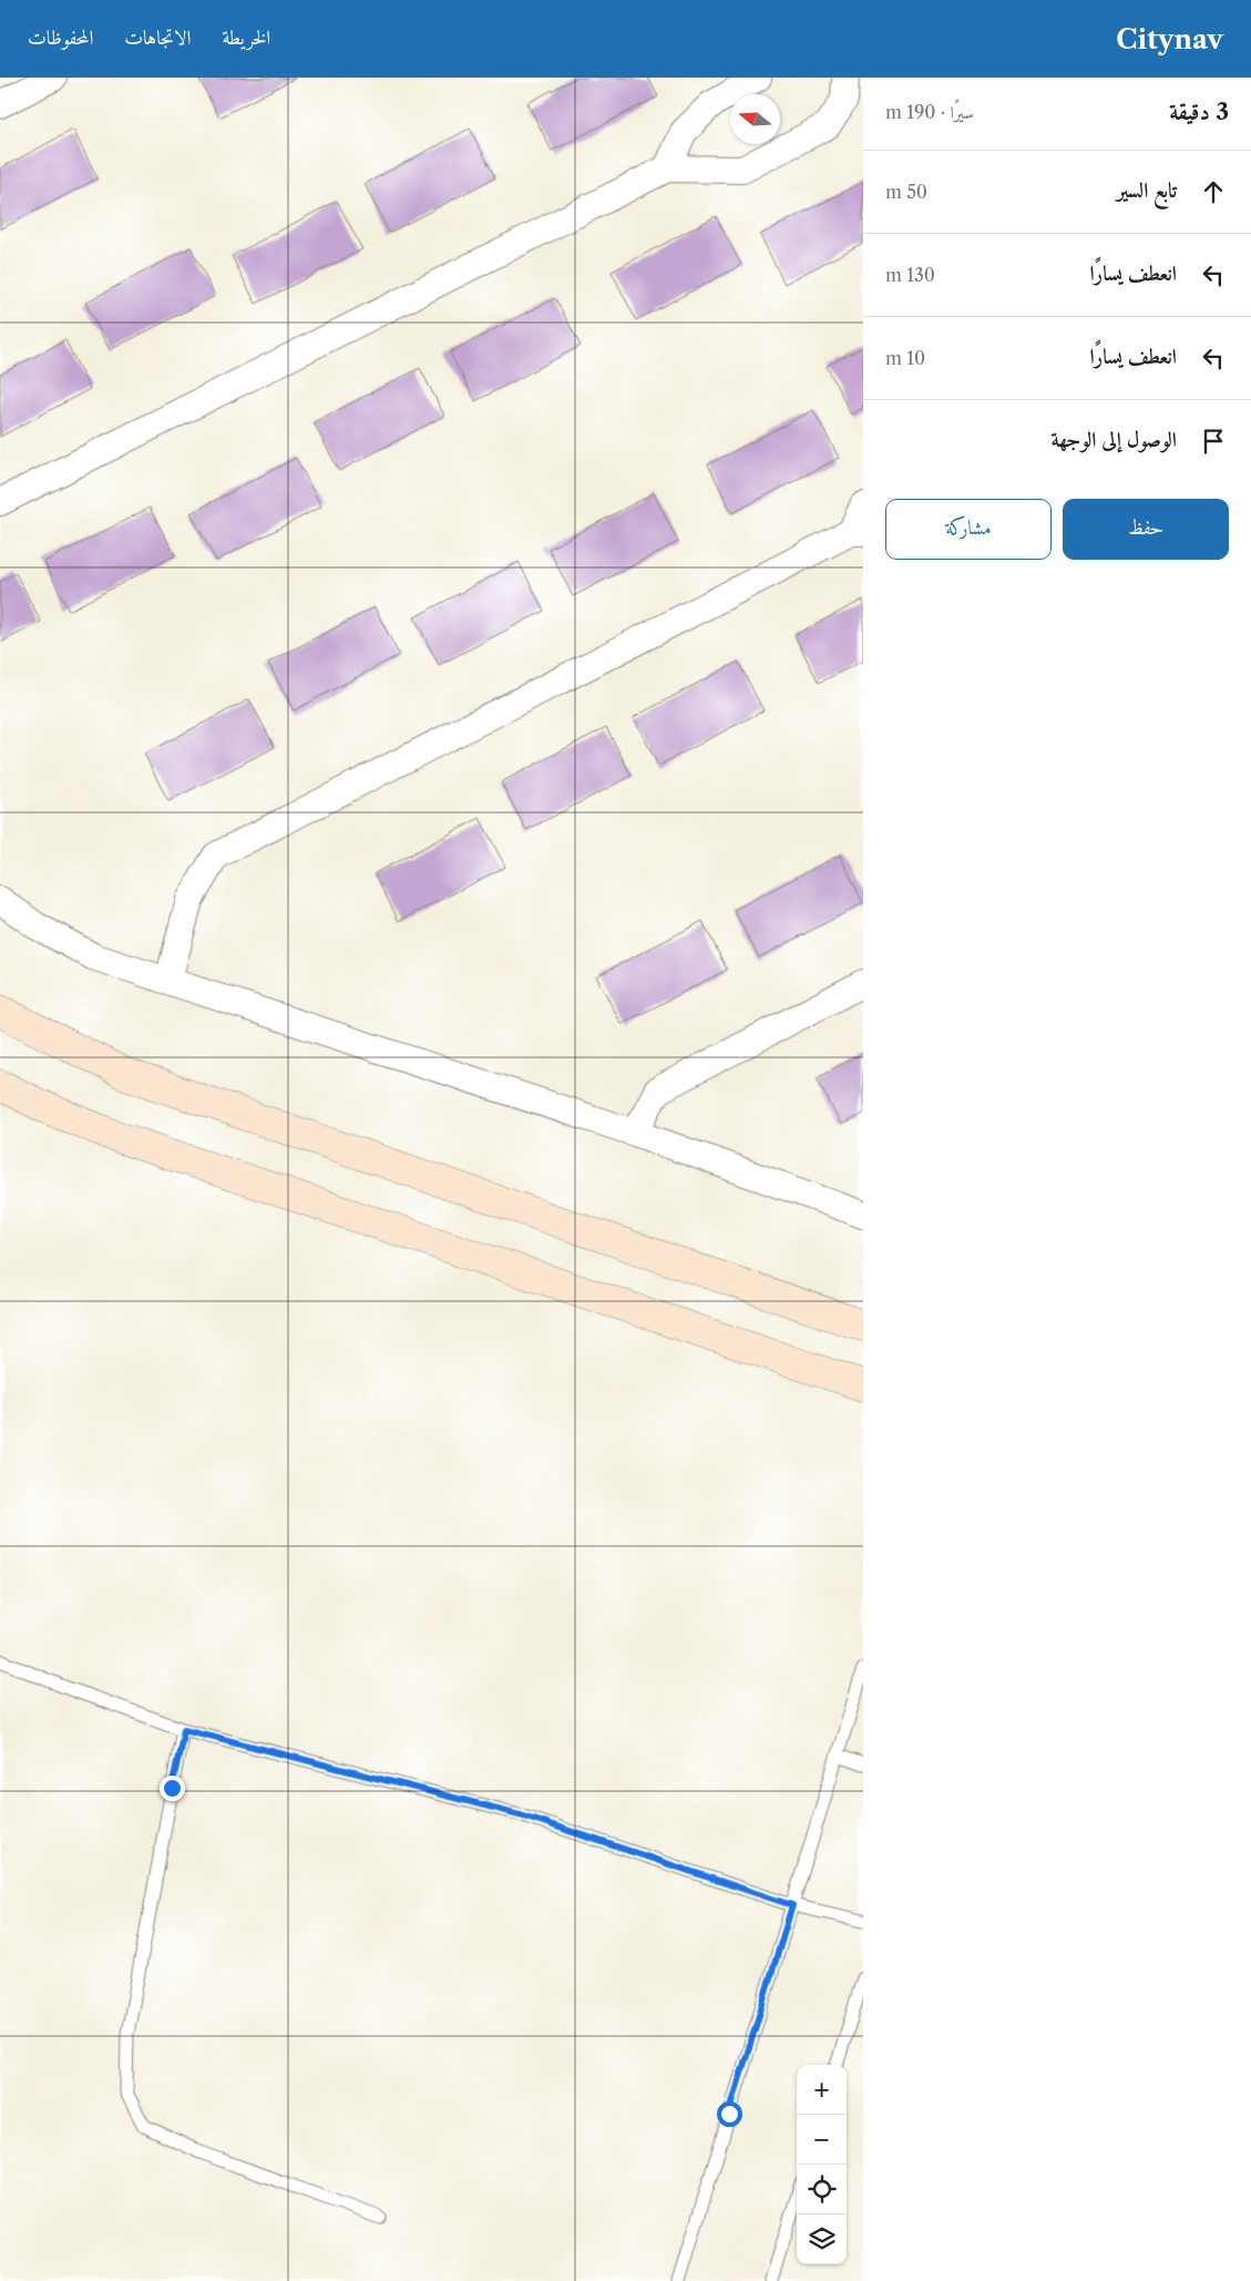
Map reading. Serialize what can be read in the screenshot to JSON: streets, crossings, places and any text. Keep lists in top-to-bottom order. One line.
{"north":"left","page":{"header":"Citynav","nav":["الخريطة","الاتجاهات","المحفوظات"],"heading":["3 دقيقة","سيرًا · 190 m"],"list":[["تابع السير","50 m"],["انعطف يسارًا","130 m"],["انعطف يسارًا","10 m"],"الوصول إلى الوجهة"],"buttons":["حفظ","مشاركة"],"map_buttons":["+","−"]}}
